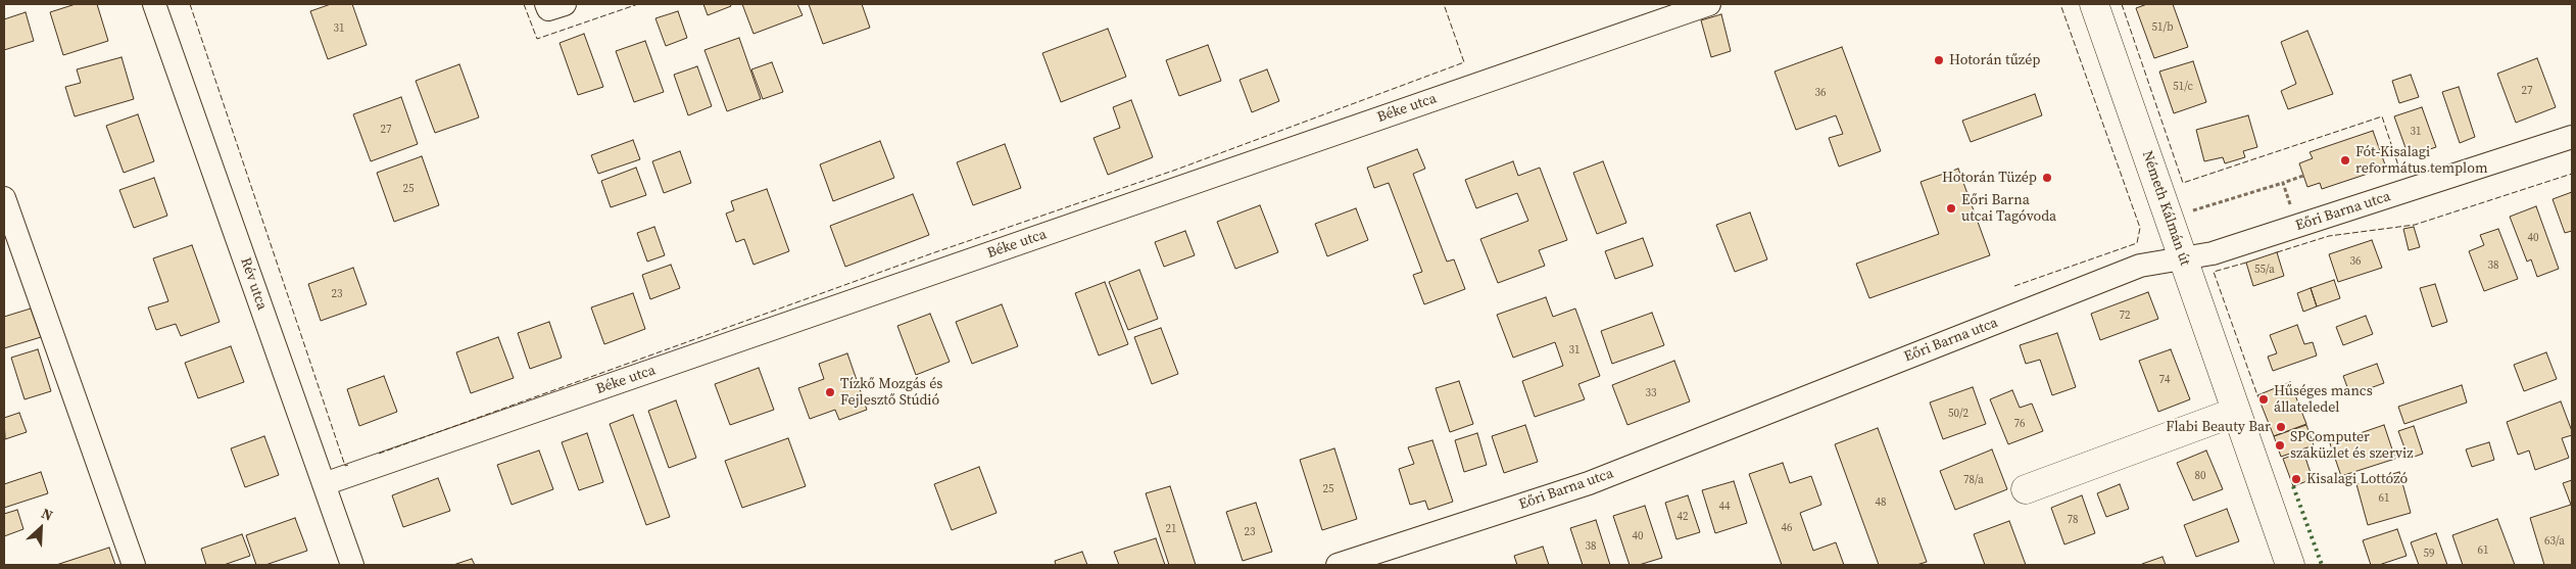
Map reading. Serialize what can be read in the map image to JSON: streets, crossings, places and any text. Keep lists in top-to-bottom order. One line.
{"streets":{"street":["Béke utca","Németh Kálmán út","Eőri Barna utca","Rév utca"]},"crossings":[["Béke utca","Rév utca"],["Németh Kálmán út","Eőri Barna utca"]],"places":["Hotorán tűzép","Fót-Kisalagi református templom","Hotorán Tüzép","Eőri Barna utcai Tagóvoda","Tízkő Mozgás és Fejlesztő Stúdió","Hűséges mancs állateledel","Flabi Beauty Bar","SPComputer szaküzlet és szerviz","Kisalagi Lottózó"],"house_numbers":["51/b","31","51/c","27","36","27","31","25","40","36","38","55/a","23","72","31","74","33","50/2","76","80","78/a","25","61","48","44","42","78","46","21","23","40","63/a","38","61","59"],"north":"top right"}
